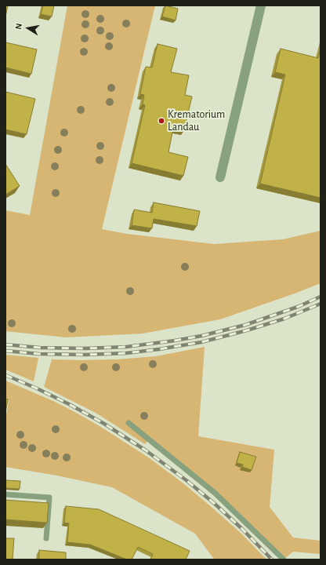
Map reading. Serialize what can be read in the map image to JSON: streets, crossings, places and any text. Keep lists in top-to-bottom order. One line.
{"places":["Krematorium Landau"],"north":"left"}
